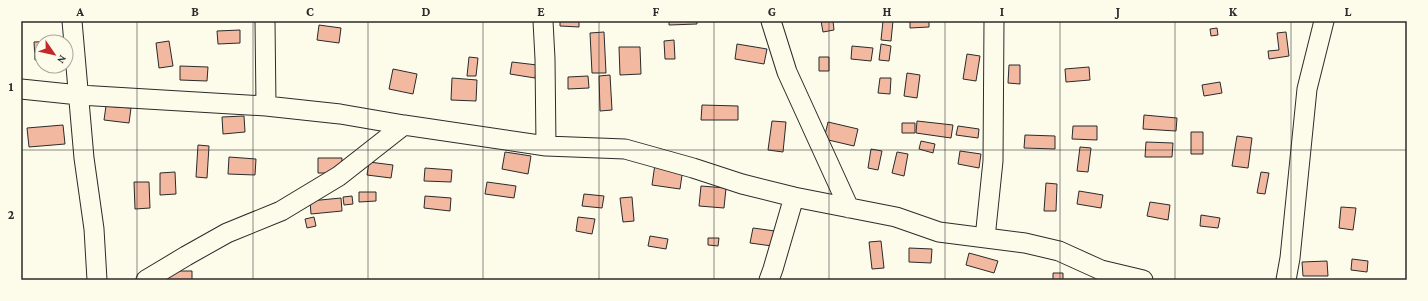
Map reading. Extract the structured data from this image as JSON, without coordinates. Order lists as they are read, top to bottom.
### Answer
{
  "north": "bottom right",
  "grid": {
    "columns": [
      "A",
      "B",
      "C",
      "D",
      "E",
      "F",
      "G",
      "H",
      "I",
      "J",
      "K",
      "L"
    ],
    "rows": ["1", "2"]
  }
}
